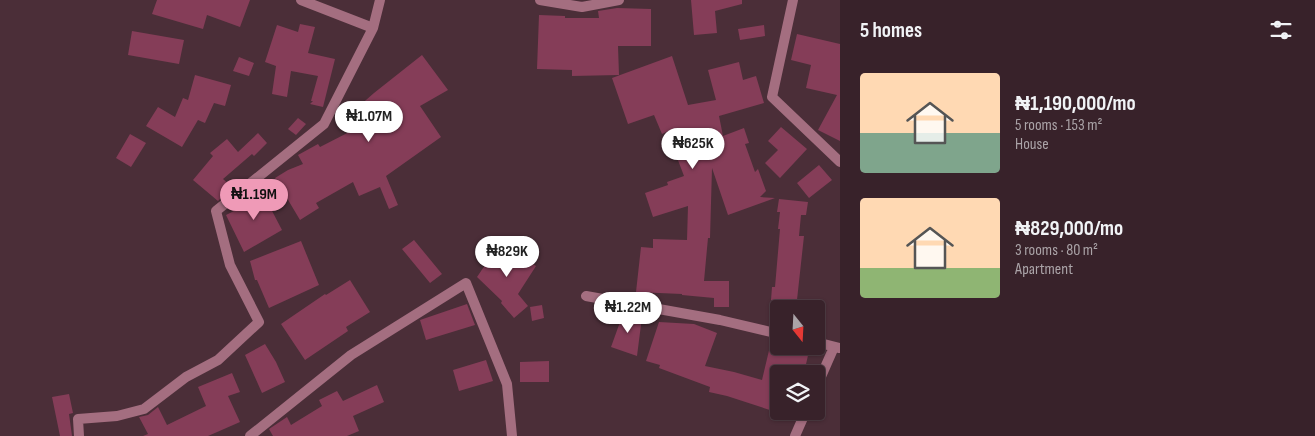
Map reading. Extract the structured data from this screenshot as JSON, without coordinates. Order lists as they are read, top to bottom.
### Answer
{
  "north": "bottom",
  "page": {
    "heading": "5 homes",
    "list": [
      {
        "name": "₦1,190,000/mo",
        "note": "5 rooms · 153 m² · House"
      },
      {
        "name": "₦829,000/mo",
        "note": "3 rooms · 80 m² · Apartment"
      }
    ],
    "price": [
      "₦1.07M",
      "₦625K",
      "₦1.19M",
      "₦829K",
      "₦1.22M"
    ]
  }
}
